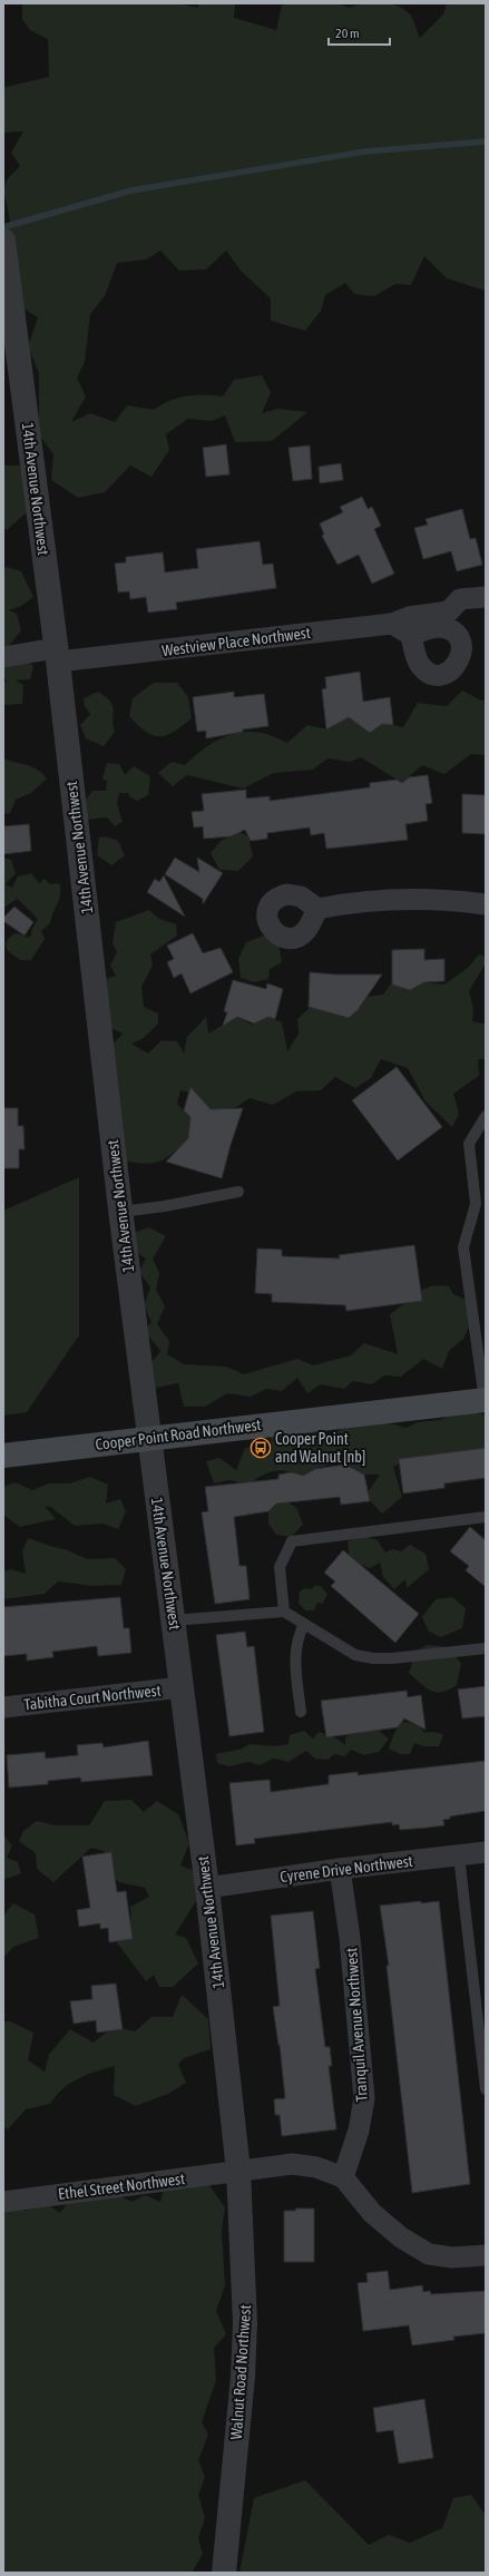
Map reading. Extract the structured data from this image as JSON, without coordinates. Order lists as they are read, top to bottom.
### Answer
{
  "streets": {
    "main road": ["Cooper Point Road Northwest"],
    "street": [
      "14th Avenue Northwest",
      "Westview Place Northwest",
      "Tabitha Court Northwest",
      "Cyrene Drive Northwest",
      "Tranquil Avenue Northwest",
      "Ethel Street Northwest",
      "Walnut Road Northwest"
    ]
  },
  "crossings": [
    ["14th Avenue Northwest", "Westview Place Northwest"],
    ["14th Avenue Northwest", "Cooper Point Road Northwest"],
    ["14th Avenue Northwest", "Tabitha Court Northwest"],
    ["14th Avenue Northwest", "Cyrene Drive Northwest"],
    ["14th Avenue Northwest", "Ethel Street Northwest"],
    ["14th Avenue Northwest", "Walnut Road Northwest"],
    ["Cyrene Drive Northwest", "Tranquil Avenue Northwest"],
    ["Tranquil Avenue Northwest", "Ethel Street Northwest"],
    ["Ethel Street Northwest", "Walnut Road Northwest"]
  ],
  "places": {
    "bus stop": ["Cooper Point and Walnut [nb]"]
  },
  "scale_bar": "20 m"
}
